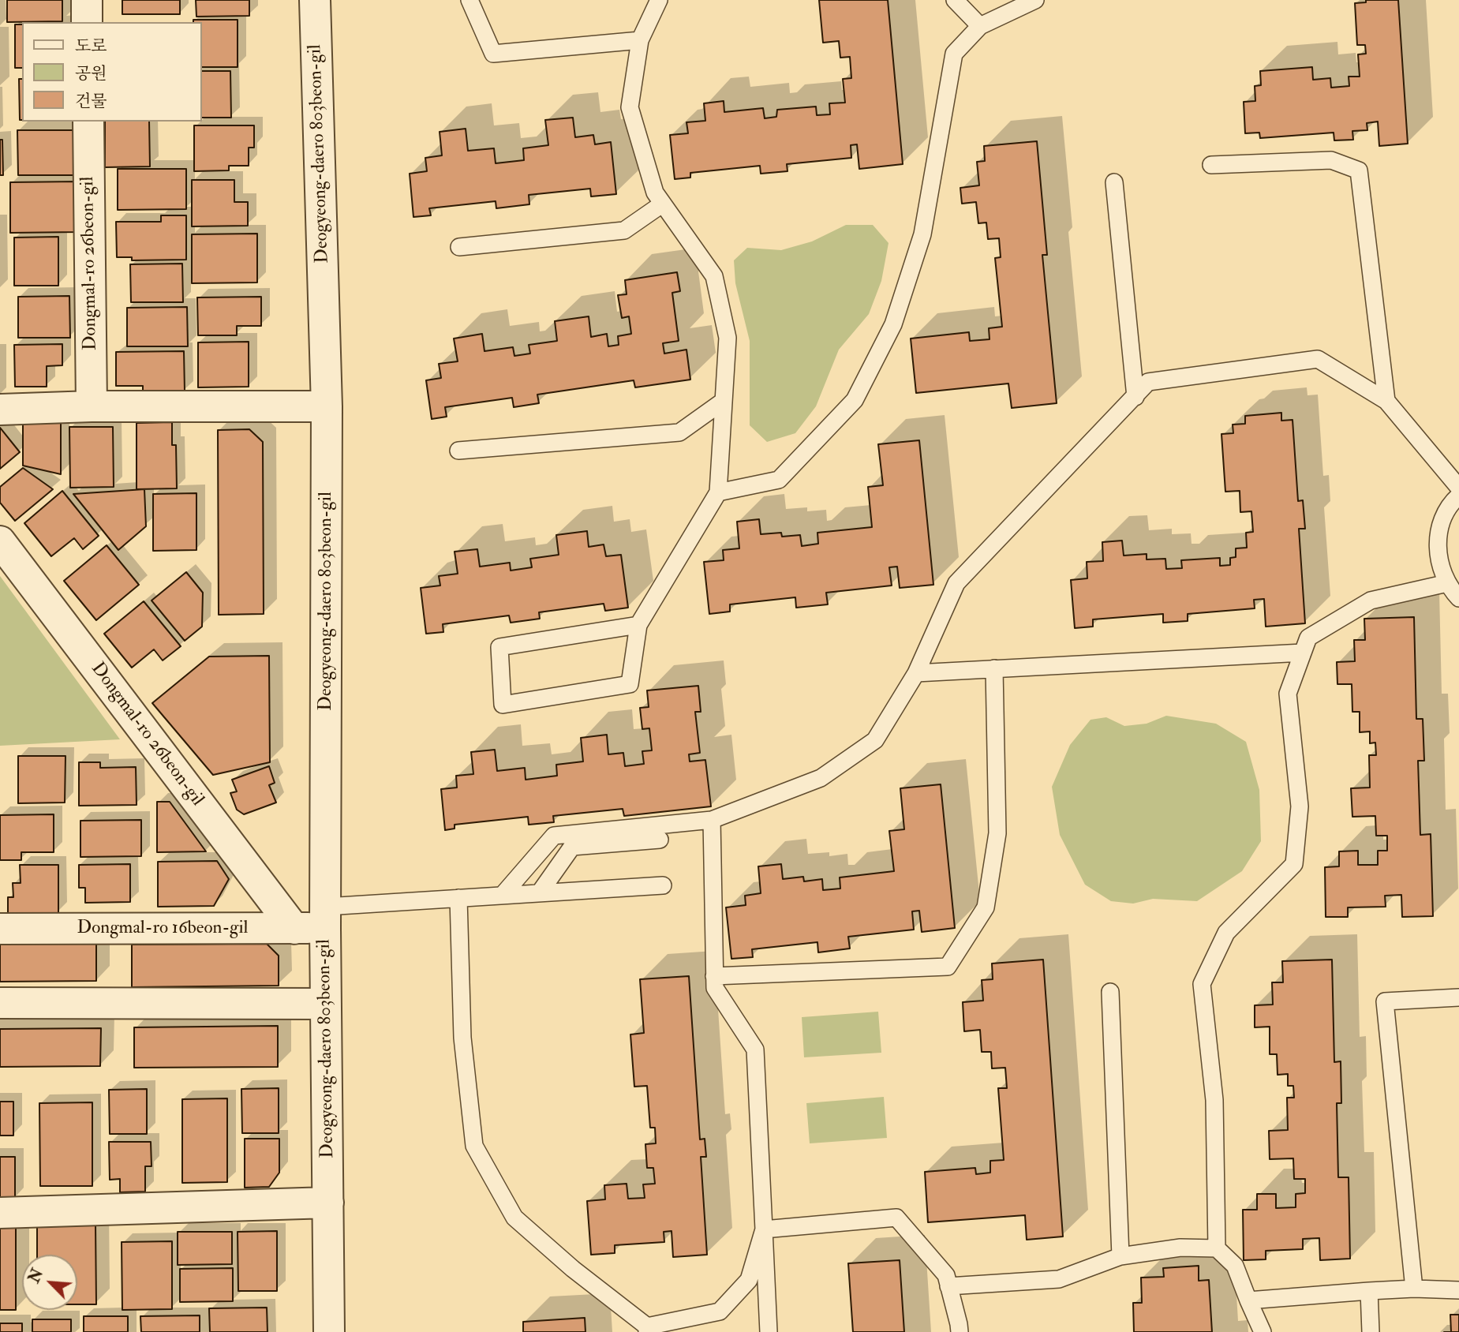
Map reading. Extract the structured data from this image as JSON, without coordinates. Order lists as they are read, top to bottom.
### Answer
{
  "streets": {
    "street": ["Deogyeong-daero 803beon-gil", "Dongmal-ro 26beon-gil", "Dongmal-ro 16beon-gil"]
  },
  "crossings": [
    ["Deogyeong-daero 803beon-gil", "Dongmal-ro 16beon-gil"],
    ["Dongmal-ro 26beon-gil", "Dongmal-ro 16beon-gil"]
  ],
  "legend": ["도로", "공원", "건물"],
  "north": "top left"
}
